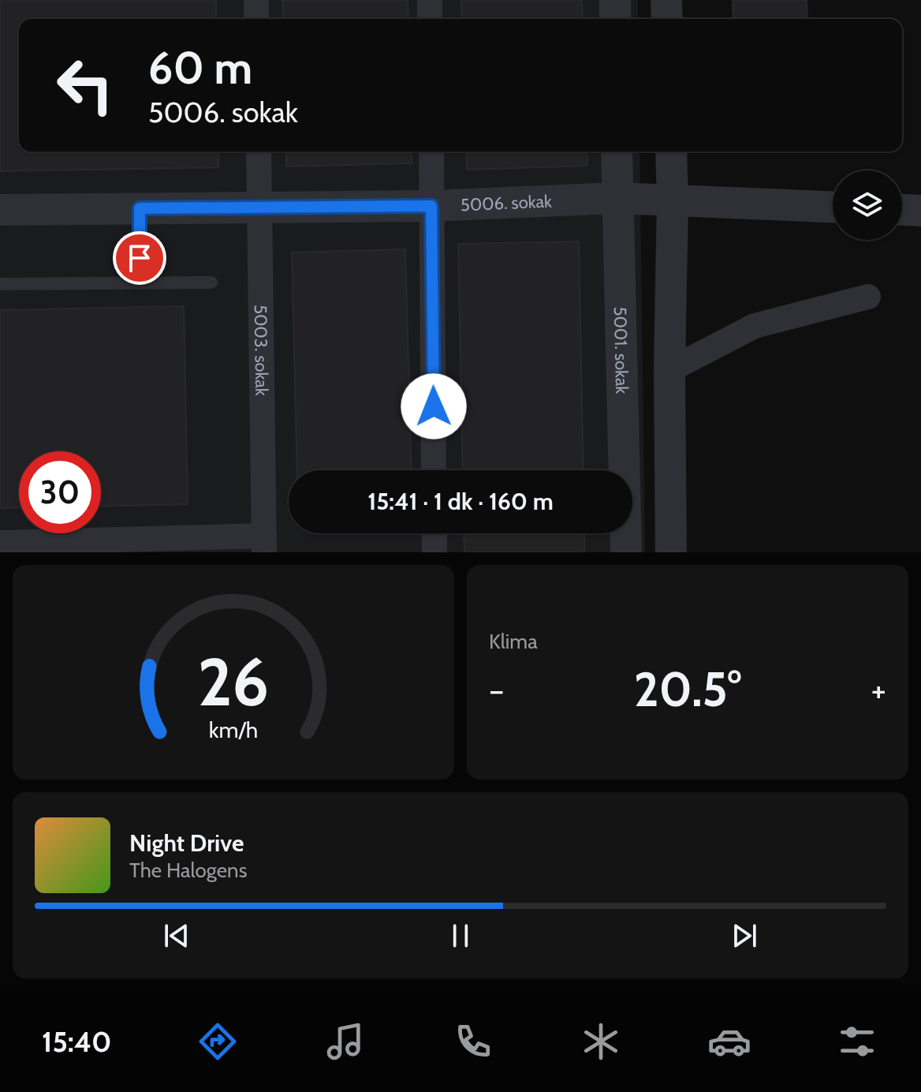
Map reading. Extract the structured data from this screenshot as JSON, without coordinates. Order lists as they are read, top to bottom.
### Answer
{
  "streets": {
    "street": ["5006. sokak", "5003. sokak", "5001. sokak"]
  },
  "crossings": [
    ["5006. sokak", "5003. sokak"],
    ["5006. sokak", "5001. sokak"]
  ],
  "page": {
    "turn": ["60 m", "5006. sokak"],
    "limit": "30",
    "trip": "15:41 · 1 dk · 160 m",
    "tile": "Klima",
    "heat": ["−", "20.5°", "+"],
    "song": ["Night Drive", "The Halogens"],
    "tabs": "15:40",
    "gauge": ["26", "km/h"]
  }
}
